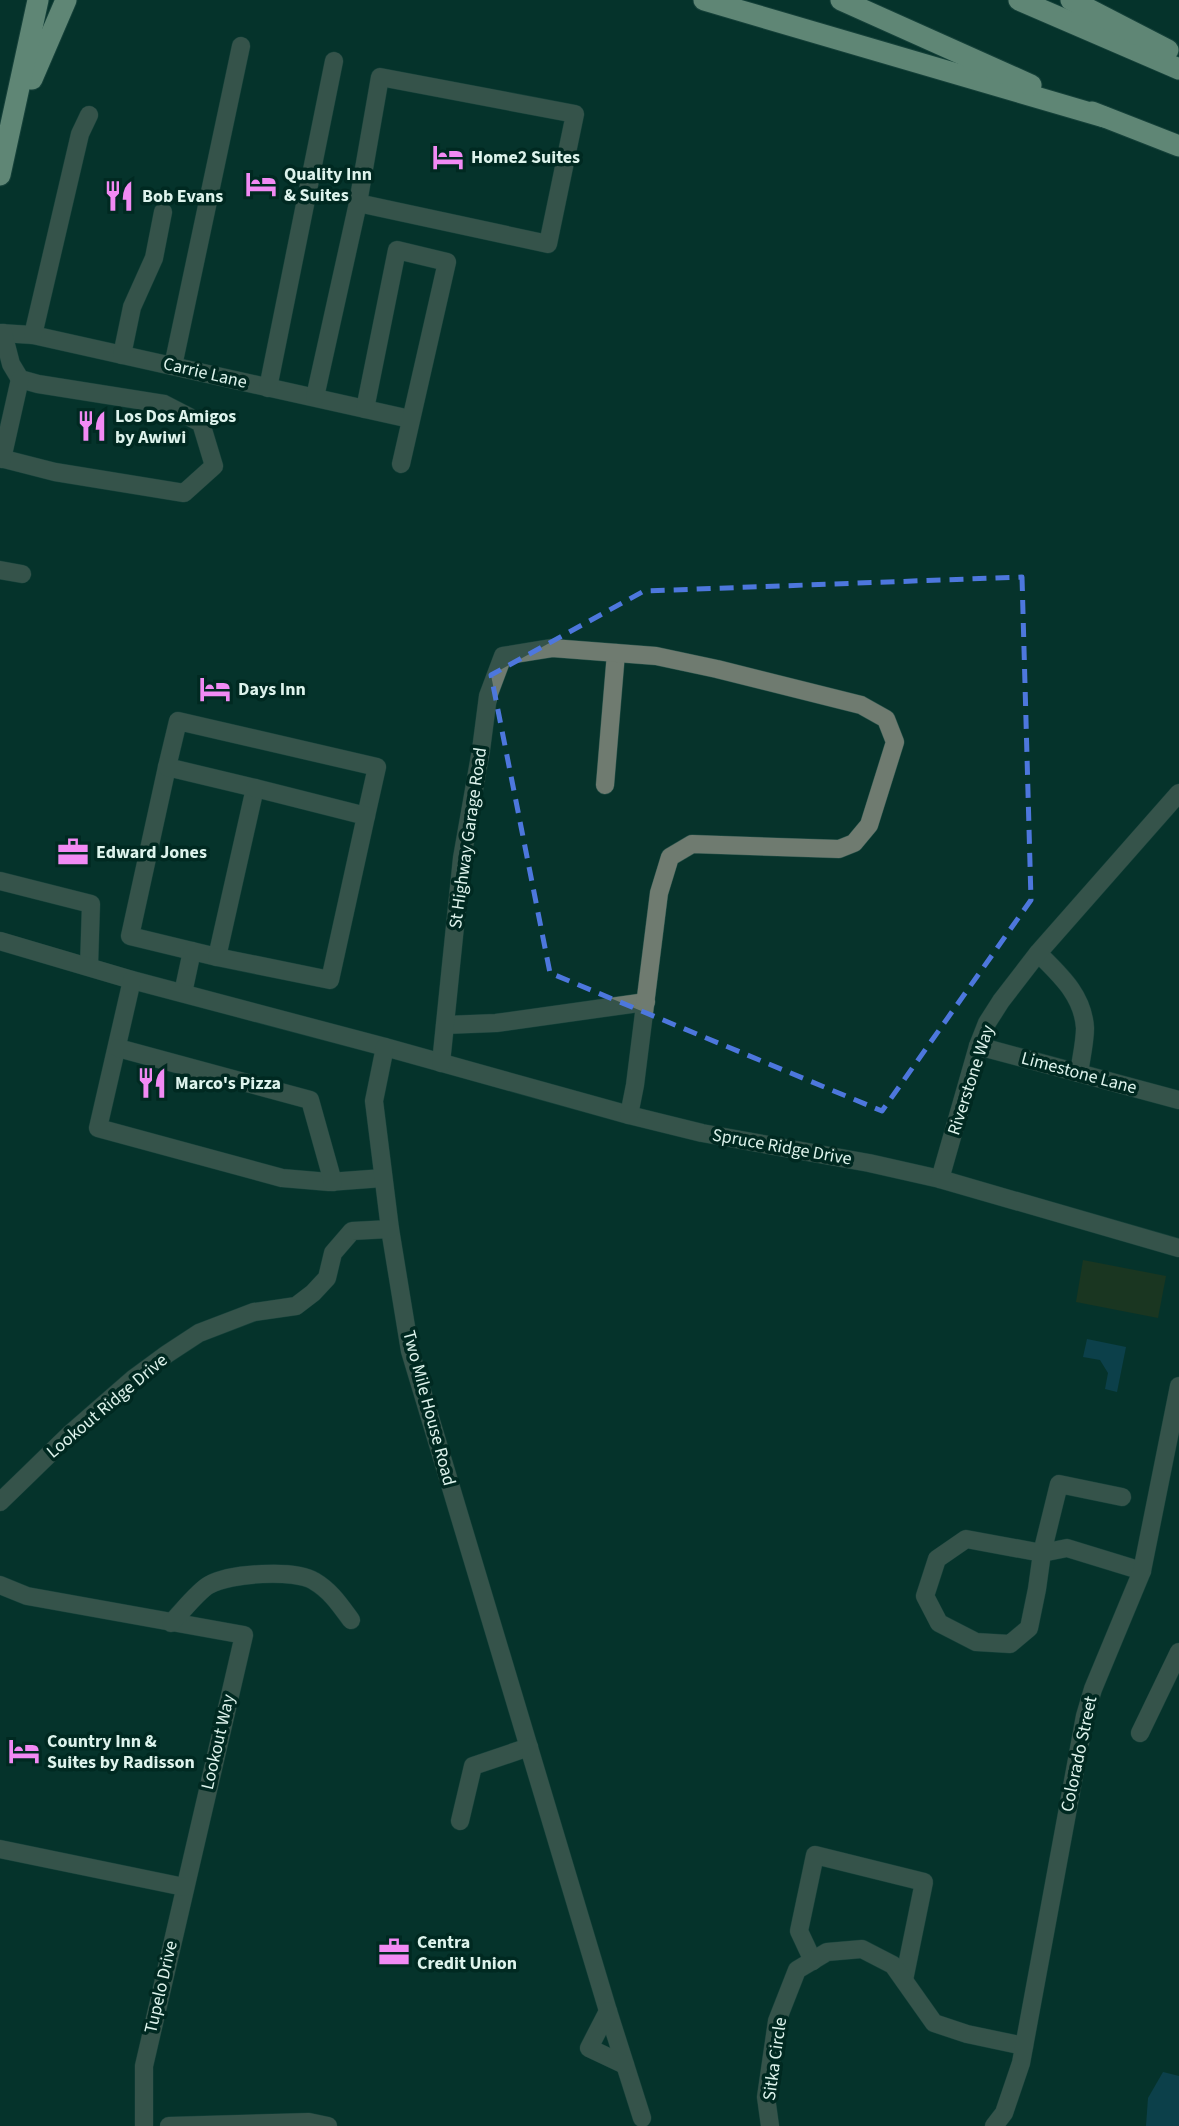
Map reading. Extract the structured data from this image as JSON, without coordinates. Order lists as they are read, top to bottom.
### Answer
{
  "streets": {
    "street": [
      "Carrie Lane",
      "St Highway Garage Road",
      "Limestone Lane",
      "Riverstone Way",
      "Spruce Ridge Drive",
      "Lookout Ridge Drive",
      "Two Mile House Road",
      "Lookout Way",
      "Colorado Street",
      "Tupelo Drive",
      "Sitka Circle"
    ]
  },
  "crossings": [
    ["St Highway Garage Road", "Spruce Ridge Drive"],
    ["Limestone Lane", "Riverstone Way"],
    ["Riverstone Way", "Spruce Ridge Drive"],
    ["Spruce Ridge Drive", "Two Mile House Road"],
    ["Lookout Ridge Drive", "Two Mile House Road"],
    ["Lookout Way", "Tupelo Drive"],
    ["Colorado Street", "Sitka Circle"]
  ],
  "places": {
    "hotel": [
      "Home2 Suites",
      "Quality Inn & Suites",
      "Days Inn",
      "Country Inn & Suites by Radisson"
    ],
    "restaurant": ["Bob Evans", "Los Dos Amigos by Awiwi", "Marco's Pizza"],
    "office": ["Edward Jones", "Centra Credit Union"]
  }
}
